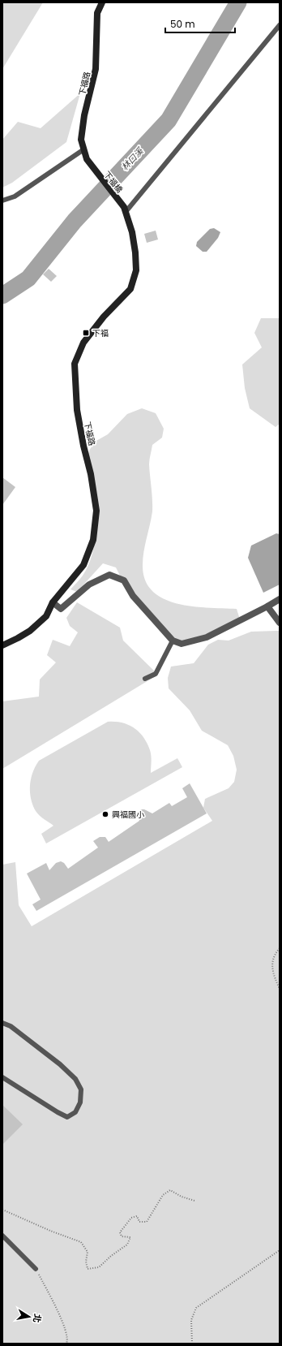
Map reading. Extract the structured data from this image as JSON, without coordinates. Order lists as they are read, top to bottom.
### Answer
{
  "streets": {
    "main road": ["下福路", "下福橋"]
  },
  "crossings": [
    ["下福路", "下福橋"]
  ],
  "water": ["林口溪"],
  "places": {
    "transit": ["下福"],
    "other": ["興福國小"]
  },
  "scale_bar": "50 m",
  "north": "right"
}
